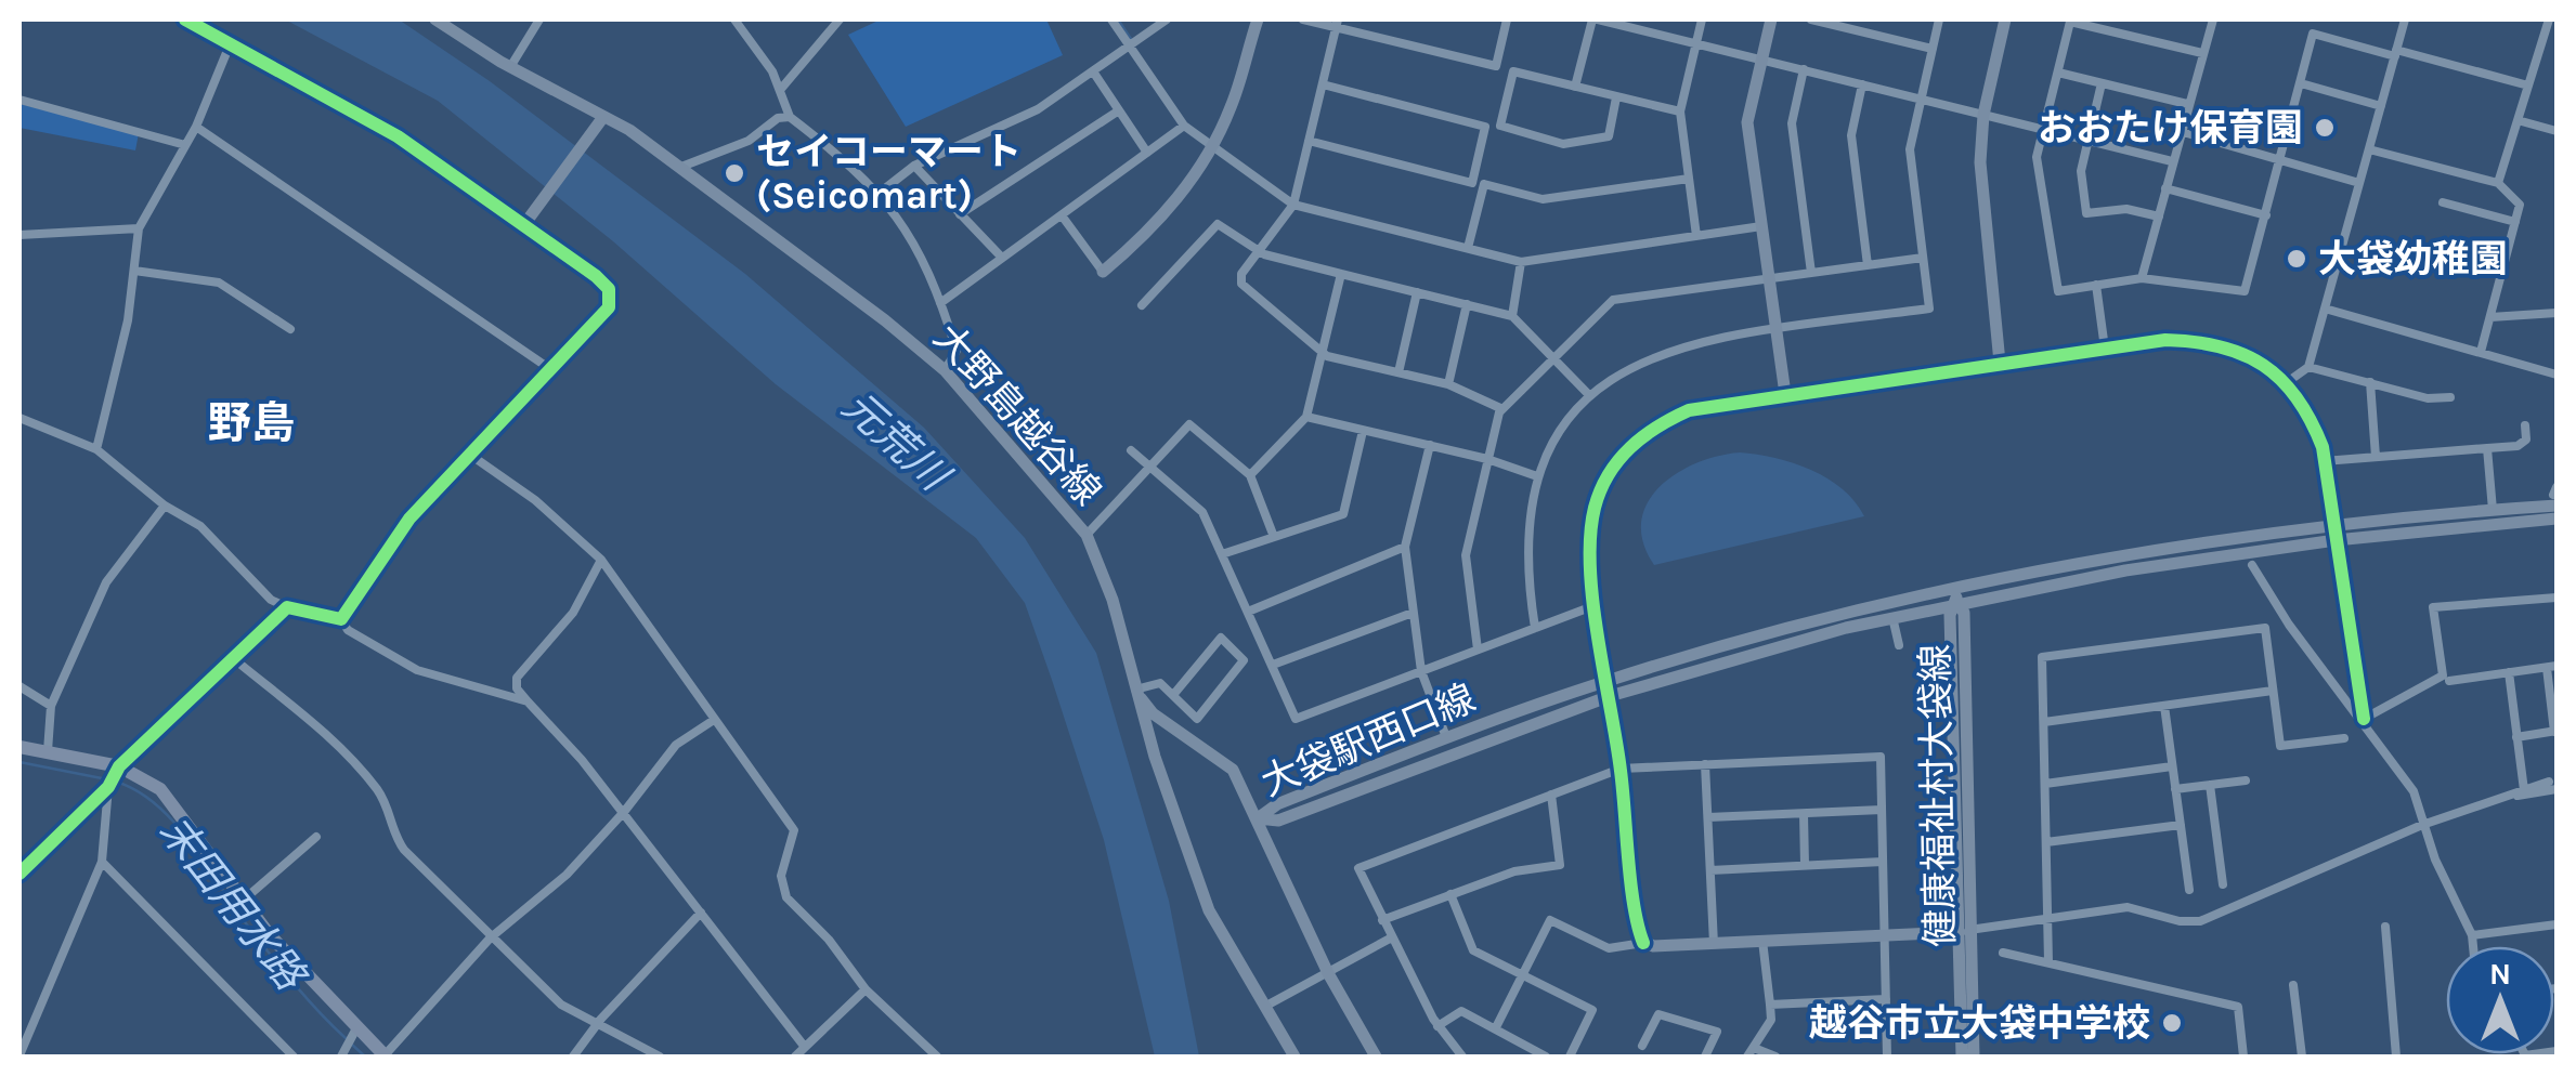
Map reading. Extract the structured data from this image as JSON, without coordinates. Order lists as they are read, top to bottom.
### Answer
{
  "streets": {
    "street": ["大野島越谷線", "大袋駅西口線", "健康福祉村大袋線"]
  },
  "crossings": [
    ["大袋駅西口線", "健康福祉村大袋線"]
  ],
  "districts": ["野島"],
  "water": ["元荒川", "末田用水路"],
  "places": [
    "おおたけ保育園",
    "セイコーマート (Seicomart)",
    "大袋幼稚園",
    "越谷市立大袋中学校"
  ],
  "north": "top"
}
